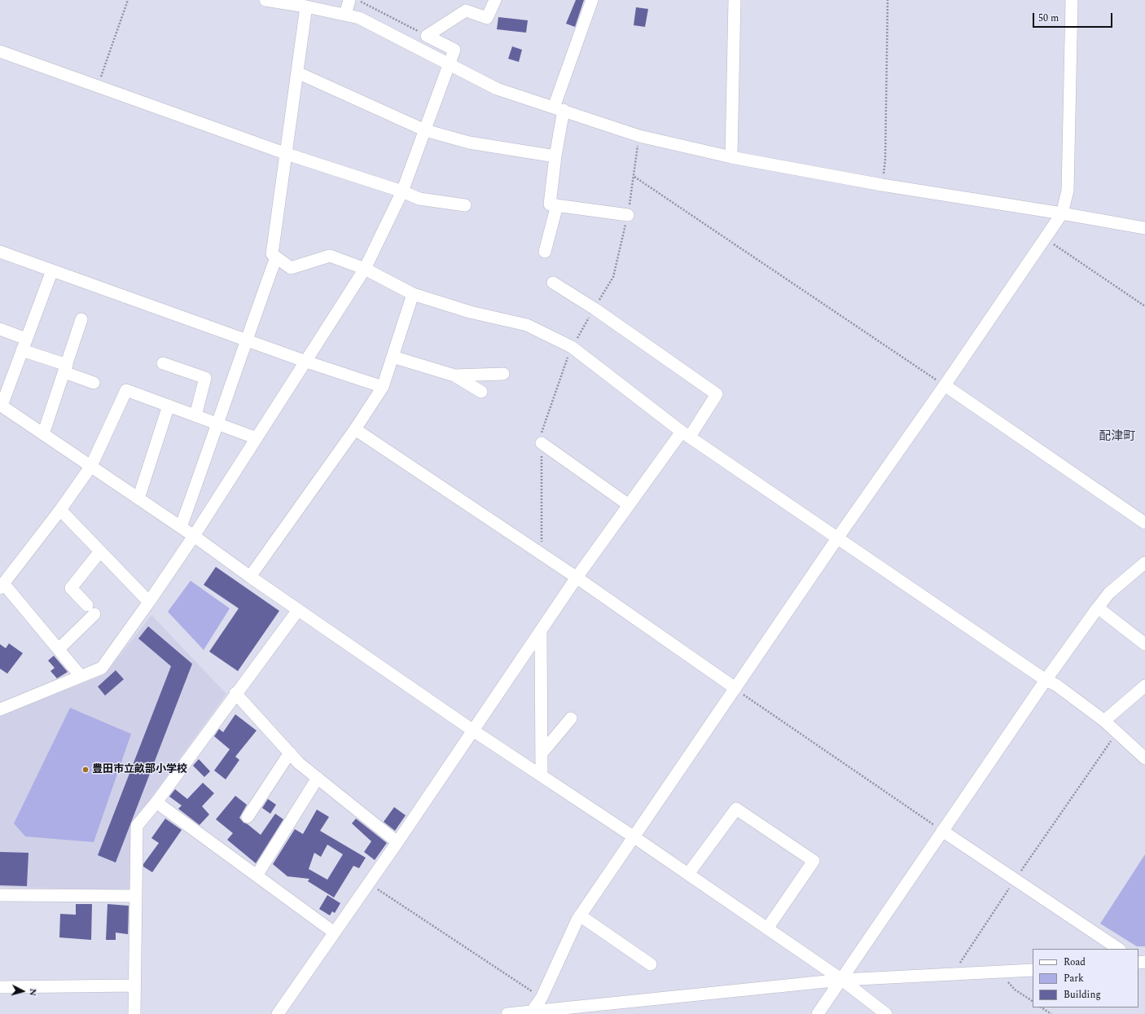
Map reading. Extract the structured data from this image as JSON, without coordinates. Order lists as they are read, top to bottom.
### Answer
{
  "districts": ["配津町"],
  "places": ["豊田市立畝部小学校"],
  "legend": ["Road", "Park", "Building"],
  "scale_bar": "50 m",
  "north": "right"
}
